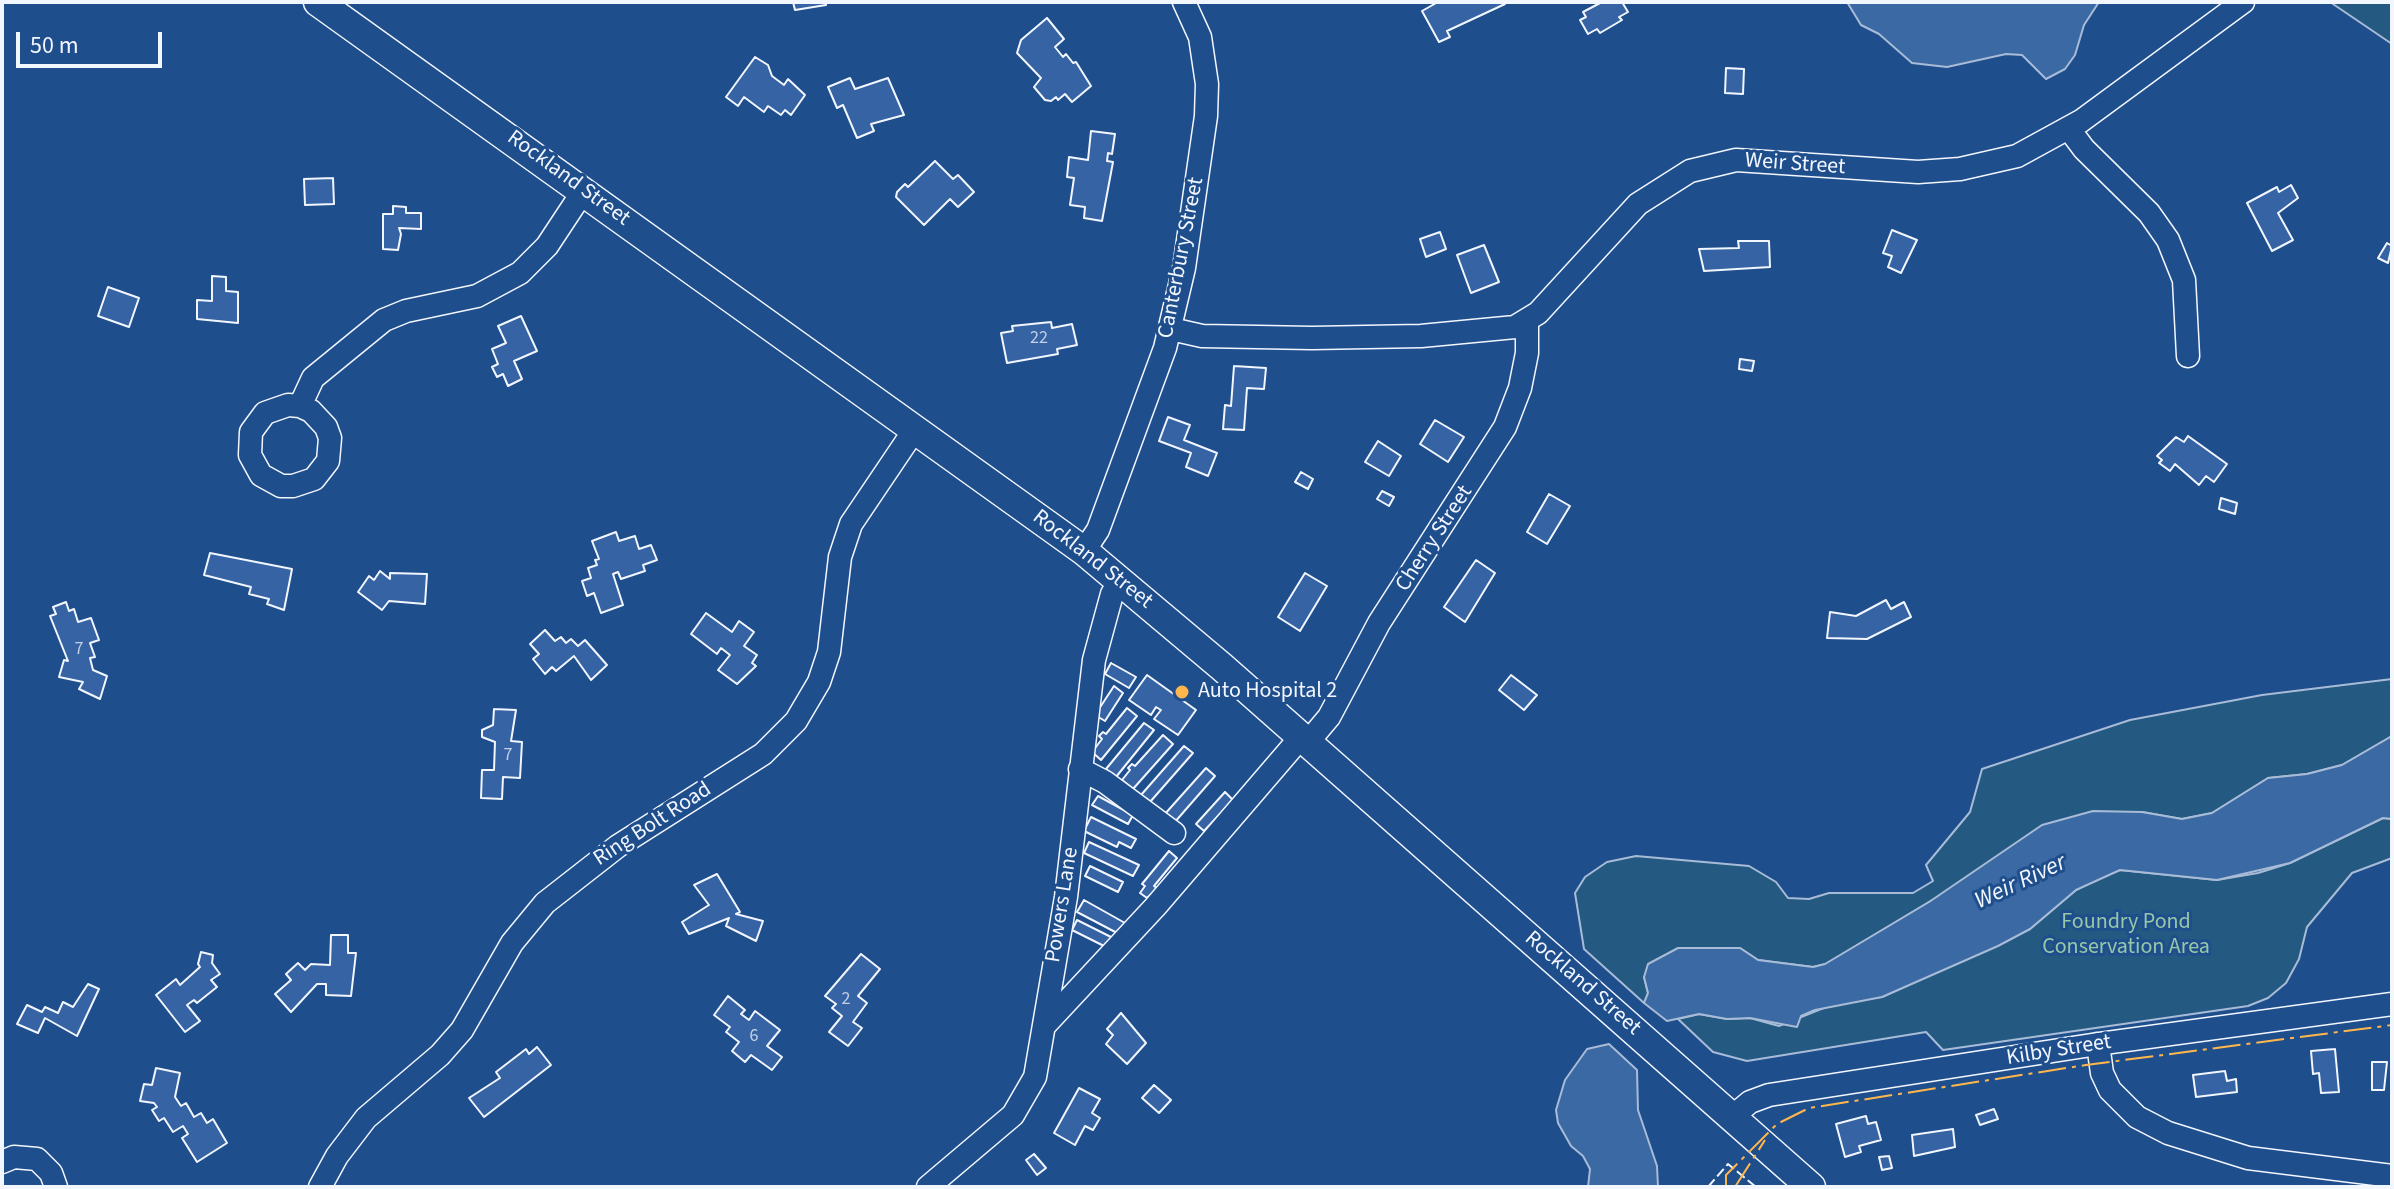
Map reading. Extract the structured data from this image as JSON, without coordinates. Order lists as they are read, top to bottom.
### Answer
{
  "streets": {
    "main road": ["Rockland Street"],
    "street": [
      "Weir Street",
      "Canterbury Street",
      "Cherry Street",
      "Ring Bolt Road",
      "Powers Lane",
      "Kilby Street"
    ]
  },
  "crossings": [
    ["Weir Street", "Cherry Street"],
    ["Rockland Street", "Canterbury Street"],
    ["Rockland Street", "Cherry Street"],
    ["Rockland Street", "Ring Bolt Road"],
    ["Rockland Street", "Powers Lane"],
    ["Rockland Street", "Kilby Street"],
    ["Cherry Street", "Powers Lane"]
  ],
  "water": ["Weir River"],
  "parks": ["Foundry Pond Conservation Area"],
  "places": ["Auto Hospital 2"],
  "house_numbers": [
    "22",
    "7",
    "7",
    "2",
    "6"
  ],
  "scale_bar": "50 m"
}
